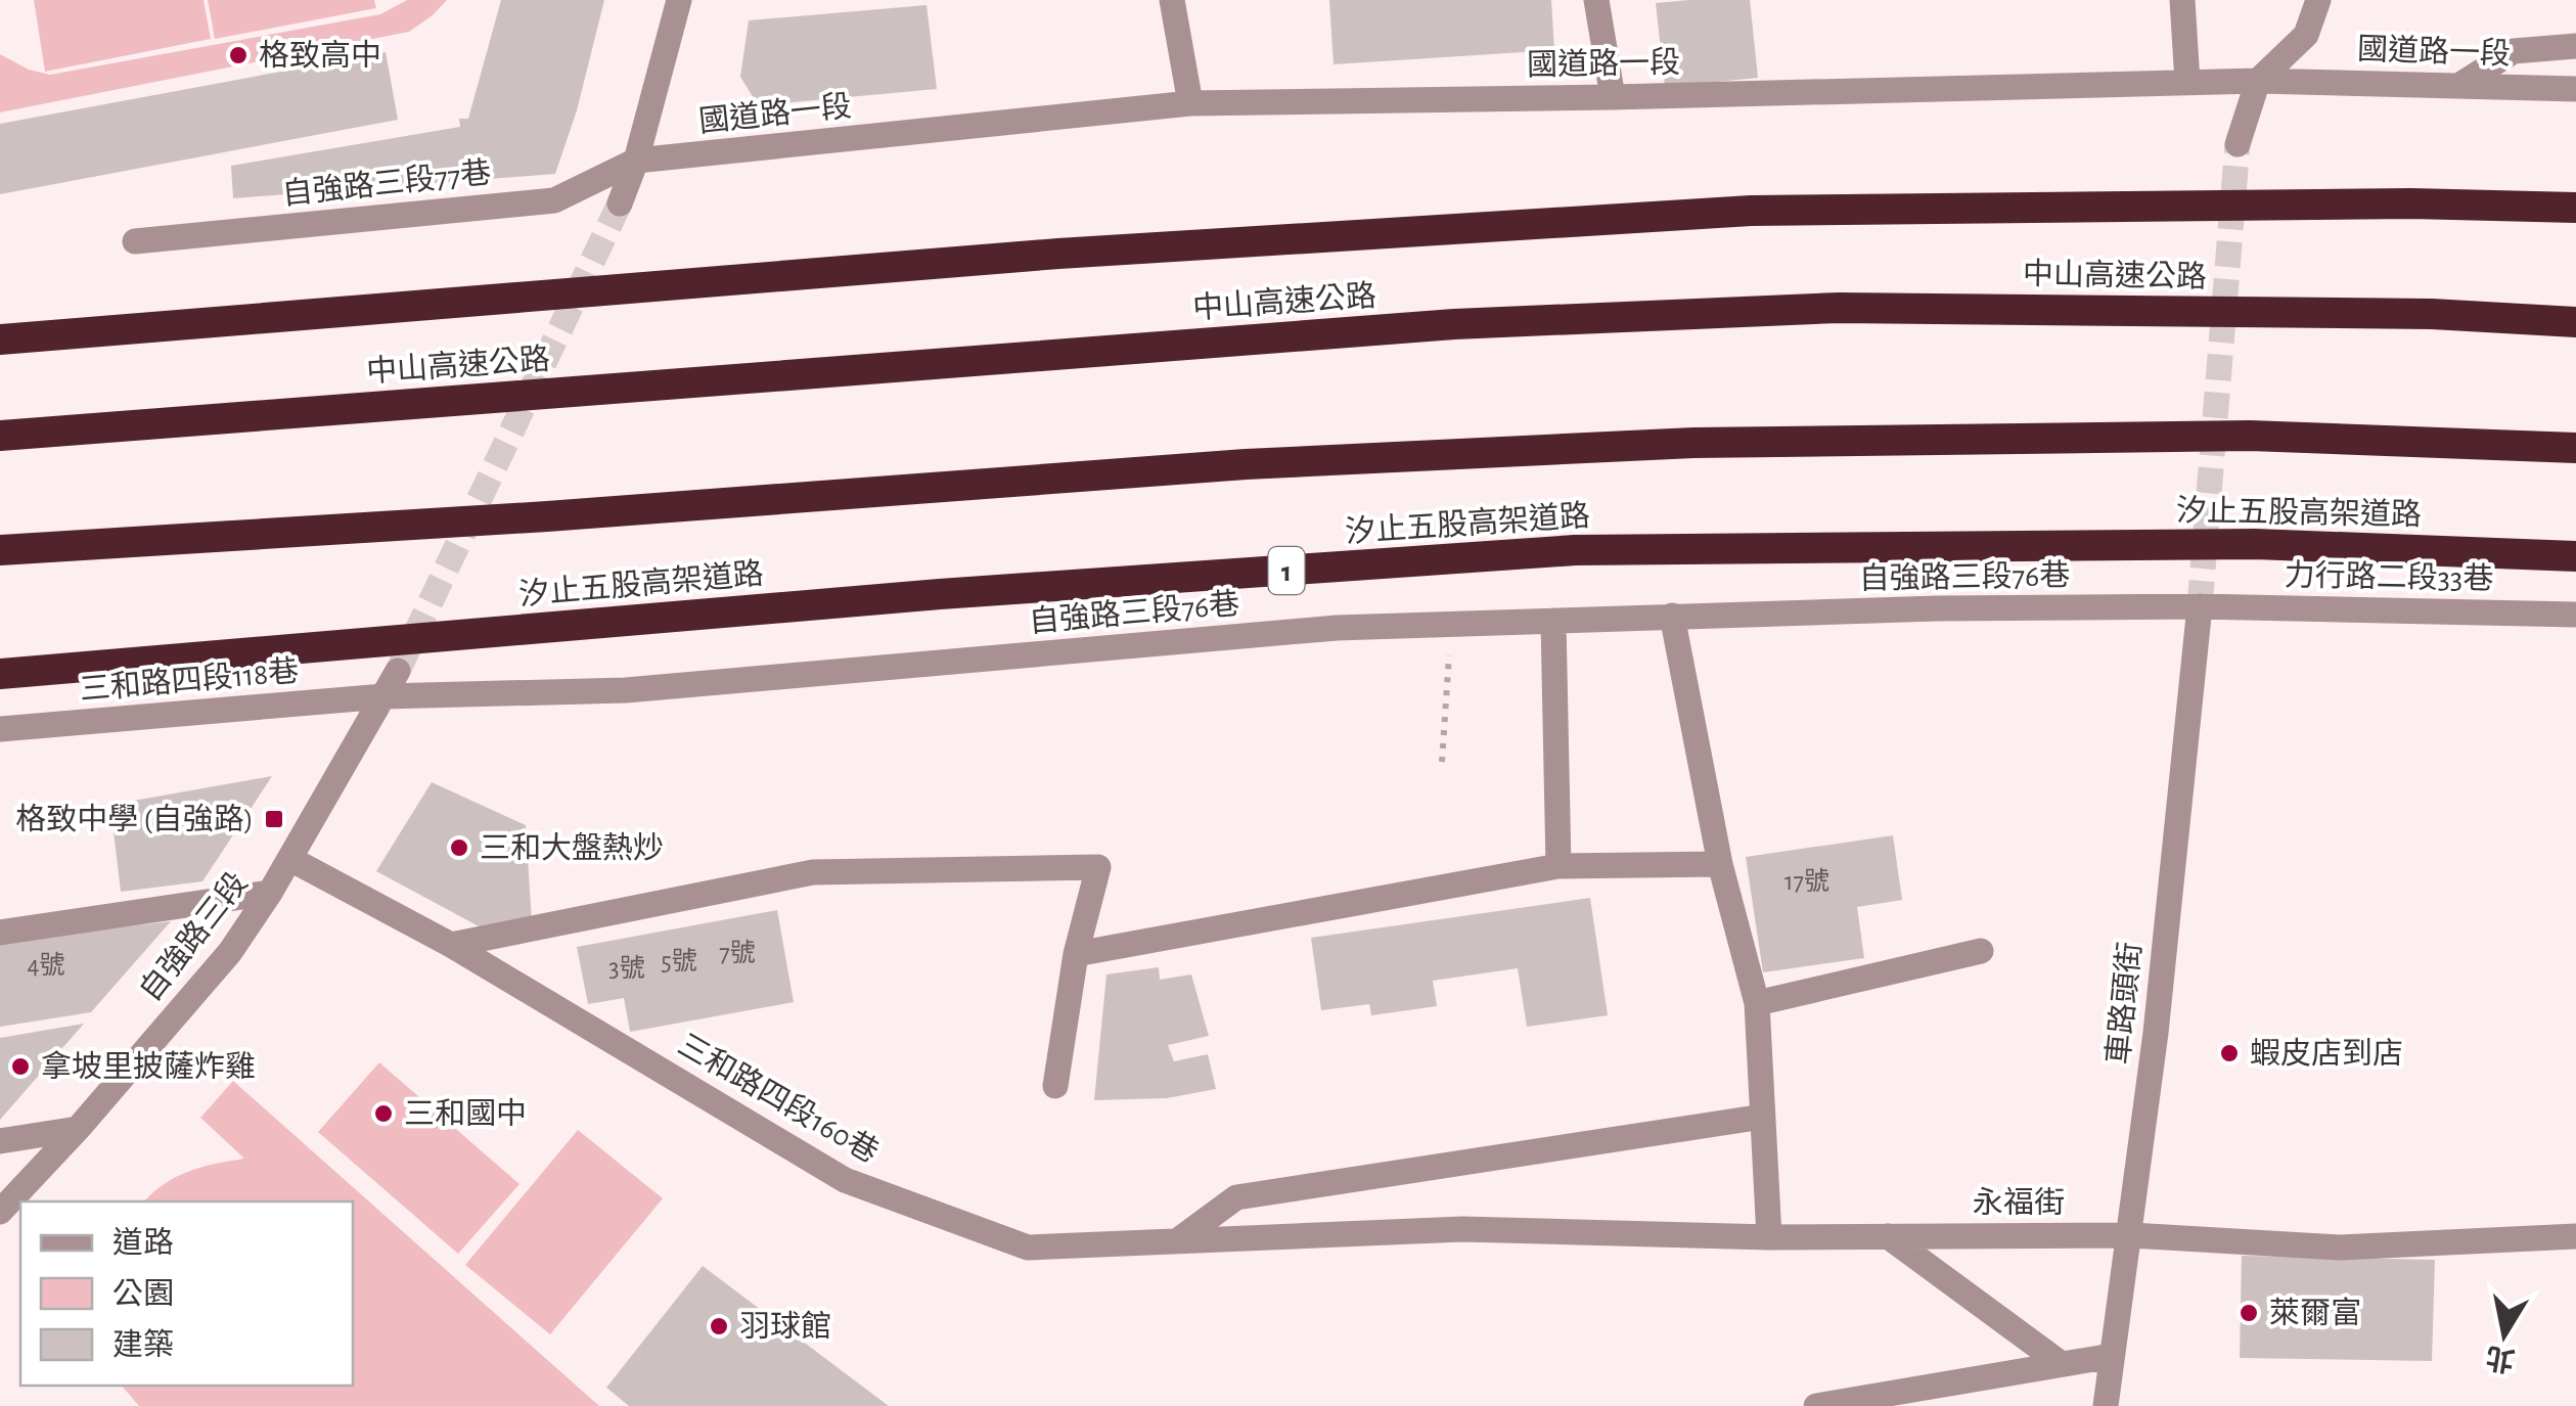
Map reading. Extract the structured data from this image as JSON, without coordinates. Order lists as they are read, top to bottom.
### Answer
{
  "streets": {
    "highway": ["中山高速公路", "汐止五股高架道路", "1"],
    "street": [
      "國道路一段",
      "自強路三段77巷",
      "自強路三段76巷",
      "力行路二段33巷",
      "三和路四段118巷",
      "自強路三段",
      "車路頭街",
      "三和路四段160巷",
      "永福街"
    ]
  },
  "crossings": [
    ["國道路一段", "自強路三段77巷"],
    ["自強路三段76巷", "力行路二段33巷"],
    ["自強路三段76巷", "三和路四段118巷"],
    ["自強路三段76巷", "自強路三段"],
    ["自強路三段76巷", "車路頭街"],
    ["力行路二段33巷", "車路頭街"],
    ["三和路四段118巷", "自強路三段"],
    ["自強路三段", "三和路四段160巷"],
    ["車路頭街", "永福街"],
    ["三和路四段160巷", "永福街"]
  ],
  "places": {
    "other": [
      "格致高中",
      "三和大盤熱炒",
      "蝦皮店到店",
      "拿坡里披薩炸雞",
      "三和國中",
      "萊爾富",
      "羽球館"
    ],
    "transit": ["格致中學 (自強路)"]
  },
  "house_numbers": [
    "17號",
    "7號",
    "5號",
    "4號",
    "3號"
  ],
  "legend": ["道路", "公園", "建築"],
  "north": "bottom"
}
